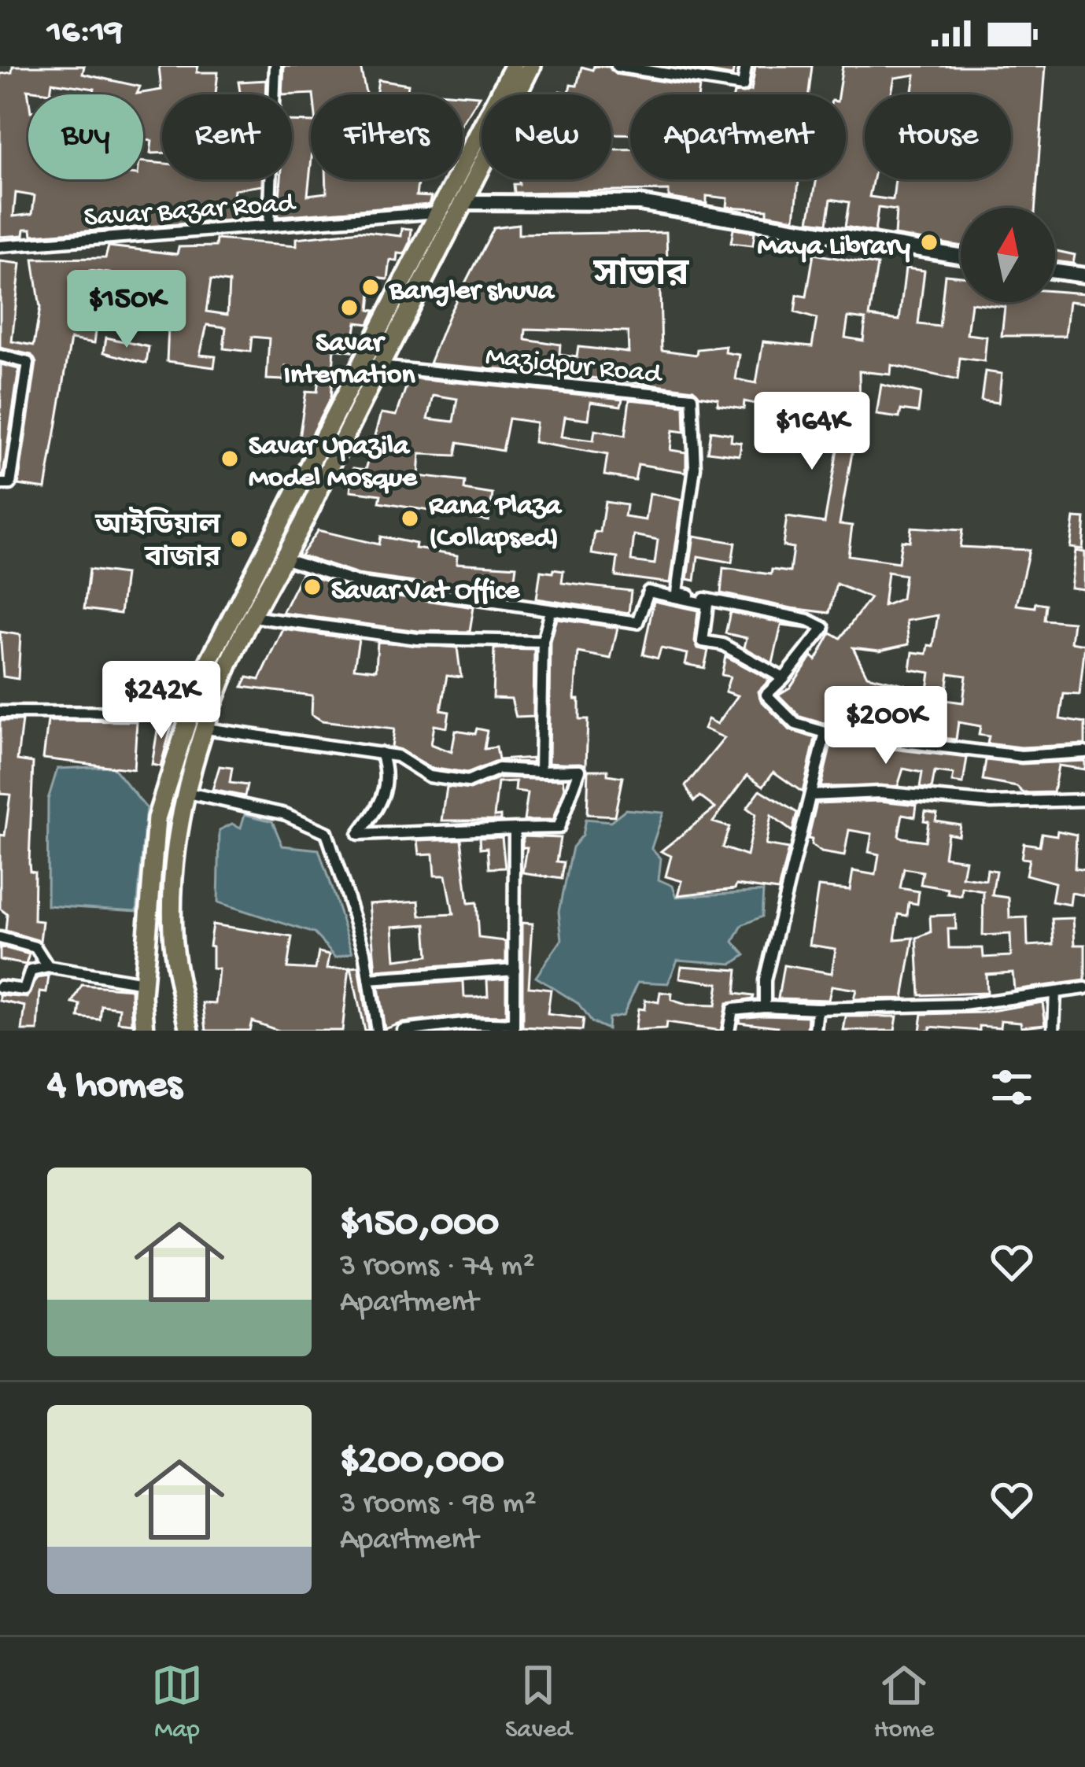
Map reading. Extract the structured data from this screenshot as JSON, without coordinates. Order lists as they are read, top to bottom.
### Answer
{
  "streets": {
    "street": ["Savar Bazar Road", "Mazidpur Road"]
  },
  "districts": ["সাভার"],
  "places": [
    "Maya Library",
    "Bangler shuva",
    "Savar Internation",
    "Savar Upazila Model Mosque",
    "Rana Plaza (Collapsed)",
    "আইডিয়াল বাজার",
    "Savar Vat Office"
  ],
  "north": "top",
  "page": {
    "status": "16:19",
    "chip": [
      "Buy",
      "Rent",
      "Filters",
      "New",
      "Apartment",
      "House"
    ],
    "price": [
      "$150K",
      "$164K",
      "$242K",
      "$200K"
    ],
    "heading": "4 homes",
    "list": [
      {
        "name": "$150,000",
        "note": "3 rooms · 74 m² · Apartment"
      },
      {
        "name": "$200,000",
        "note": "3 rooms · 98 m² · Apartment"
      }
    ],
    "tabs": ["Map", "Saved", "Home"]
  }
}
